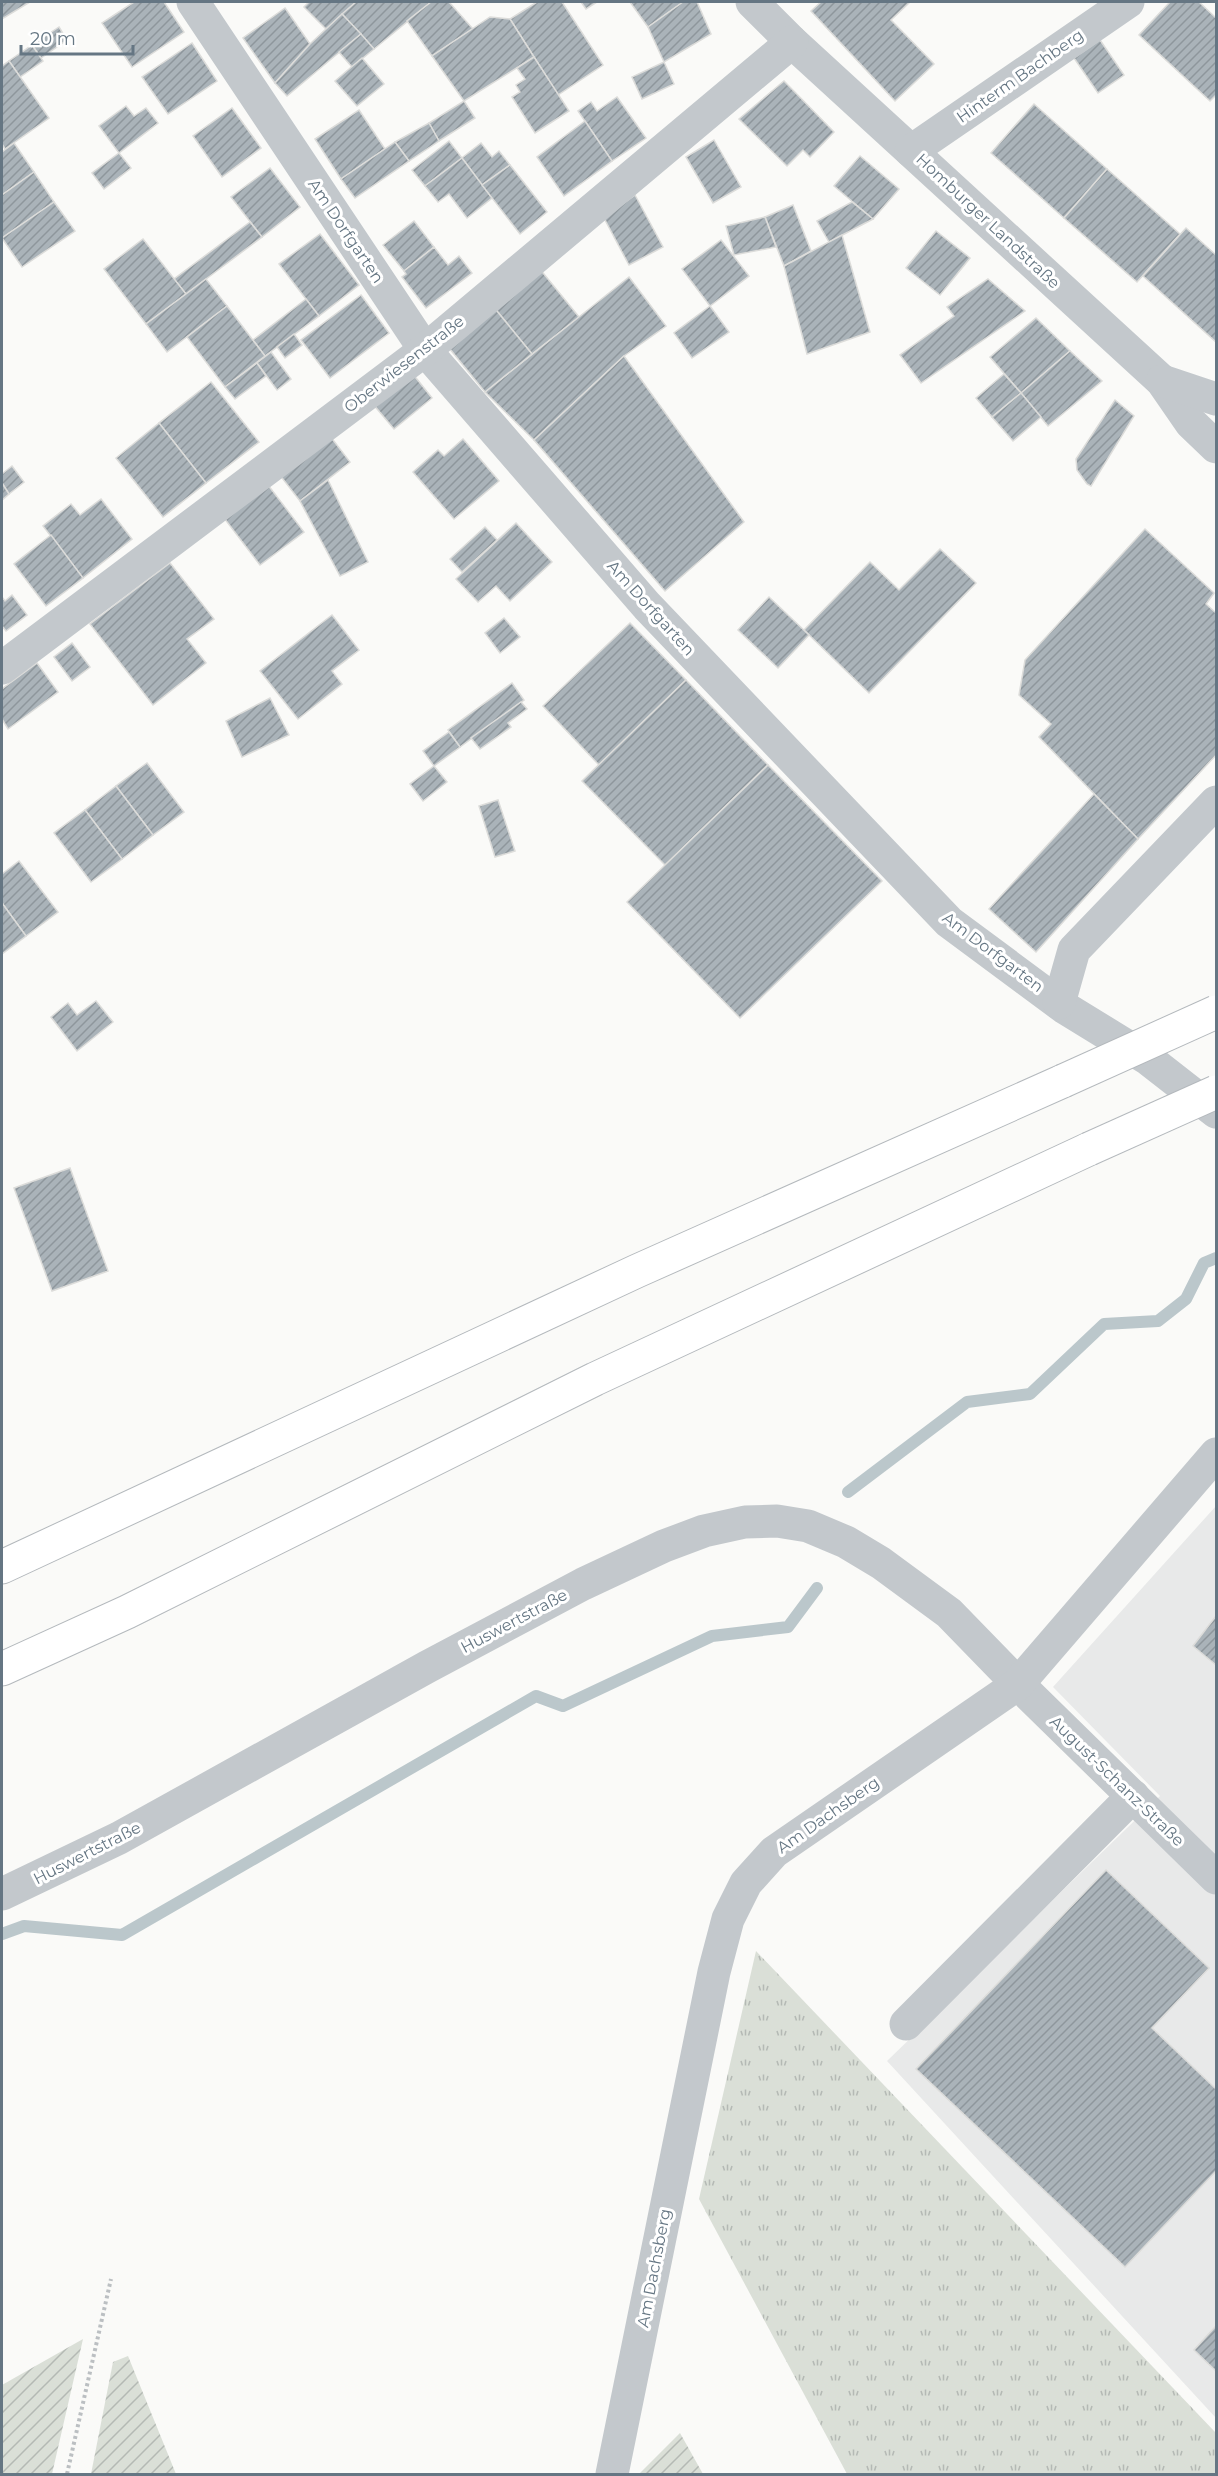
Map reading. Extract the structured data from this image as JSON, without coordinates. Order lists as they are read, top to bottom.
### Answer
{
  "streets": {
    "street": [
      "Hinterm Bachberg",
      "Homburger Landstraße",
      "Am Dorfgarten",
      "Oberwiesenstraße",
      "Huswertstraße",
      "August-Schanz-Straße",
      "Am Dachsberg"
    ]
  },
  "crossings": [
    ["Hinterm Bachberg", "Homburger Landstraße"],
    ["Homburger Landstraße", "Oberwiesenstraße"],
    ["Am Dorfgarten", "Oberwiesenstraße"],
    ["Huswertstraße", "August-Schanz-Straße"],
    ["Huswertstraße", "Am Dachsberg"],
    ["August-Schanz-Straße", "Am Dachsberg"]
  ],
  "scale_bar": "20 m"
}
